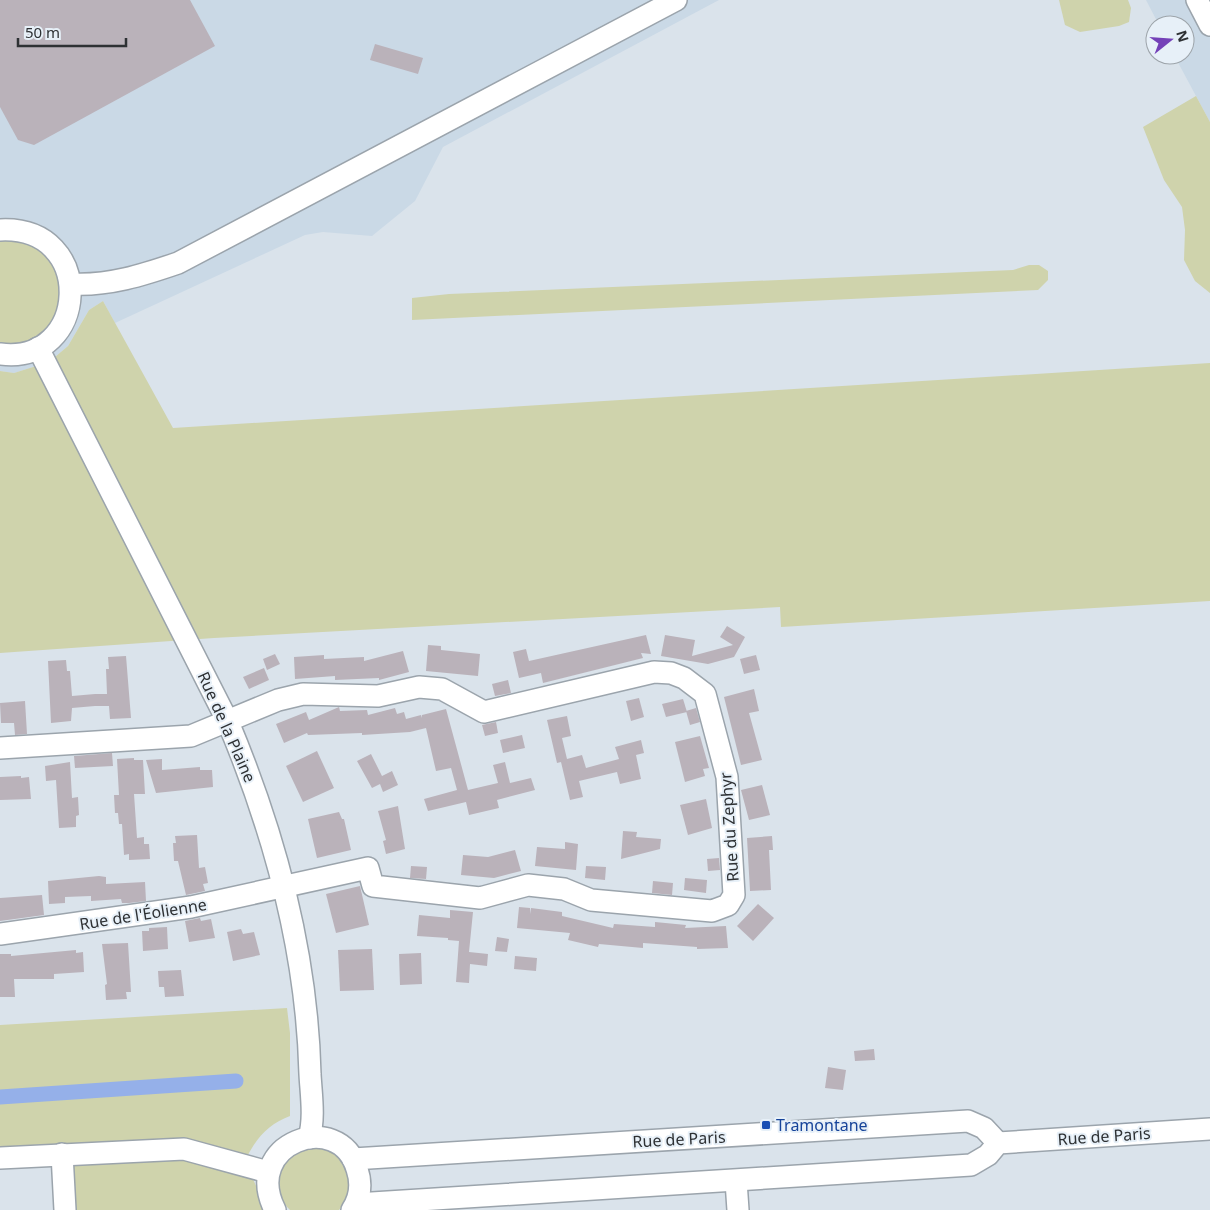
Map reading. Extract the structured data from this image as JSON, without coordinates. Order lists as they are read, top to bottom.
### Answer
{
  "streets": {
    "street": [
      "Rue de la Plaine",
      "Rue du Zephyr",
      "Rue de l'Éolienne",
      "Rue de Paris"
    ]
  },
  "crossings": [
    ["Rue de la Plaine", "Rue du Zephyr"],
    ["Rue de la Plaine", "Rue de l'Éolienne"],
    ["Rue du Zephyr", "Rue de l'Éolienne"]
  ],
  "places": {
    "transit": ["Tramontane"]
  },
  "scale_bar": "50 m",
  "north": "right"
}
